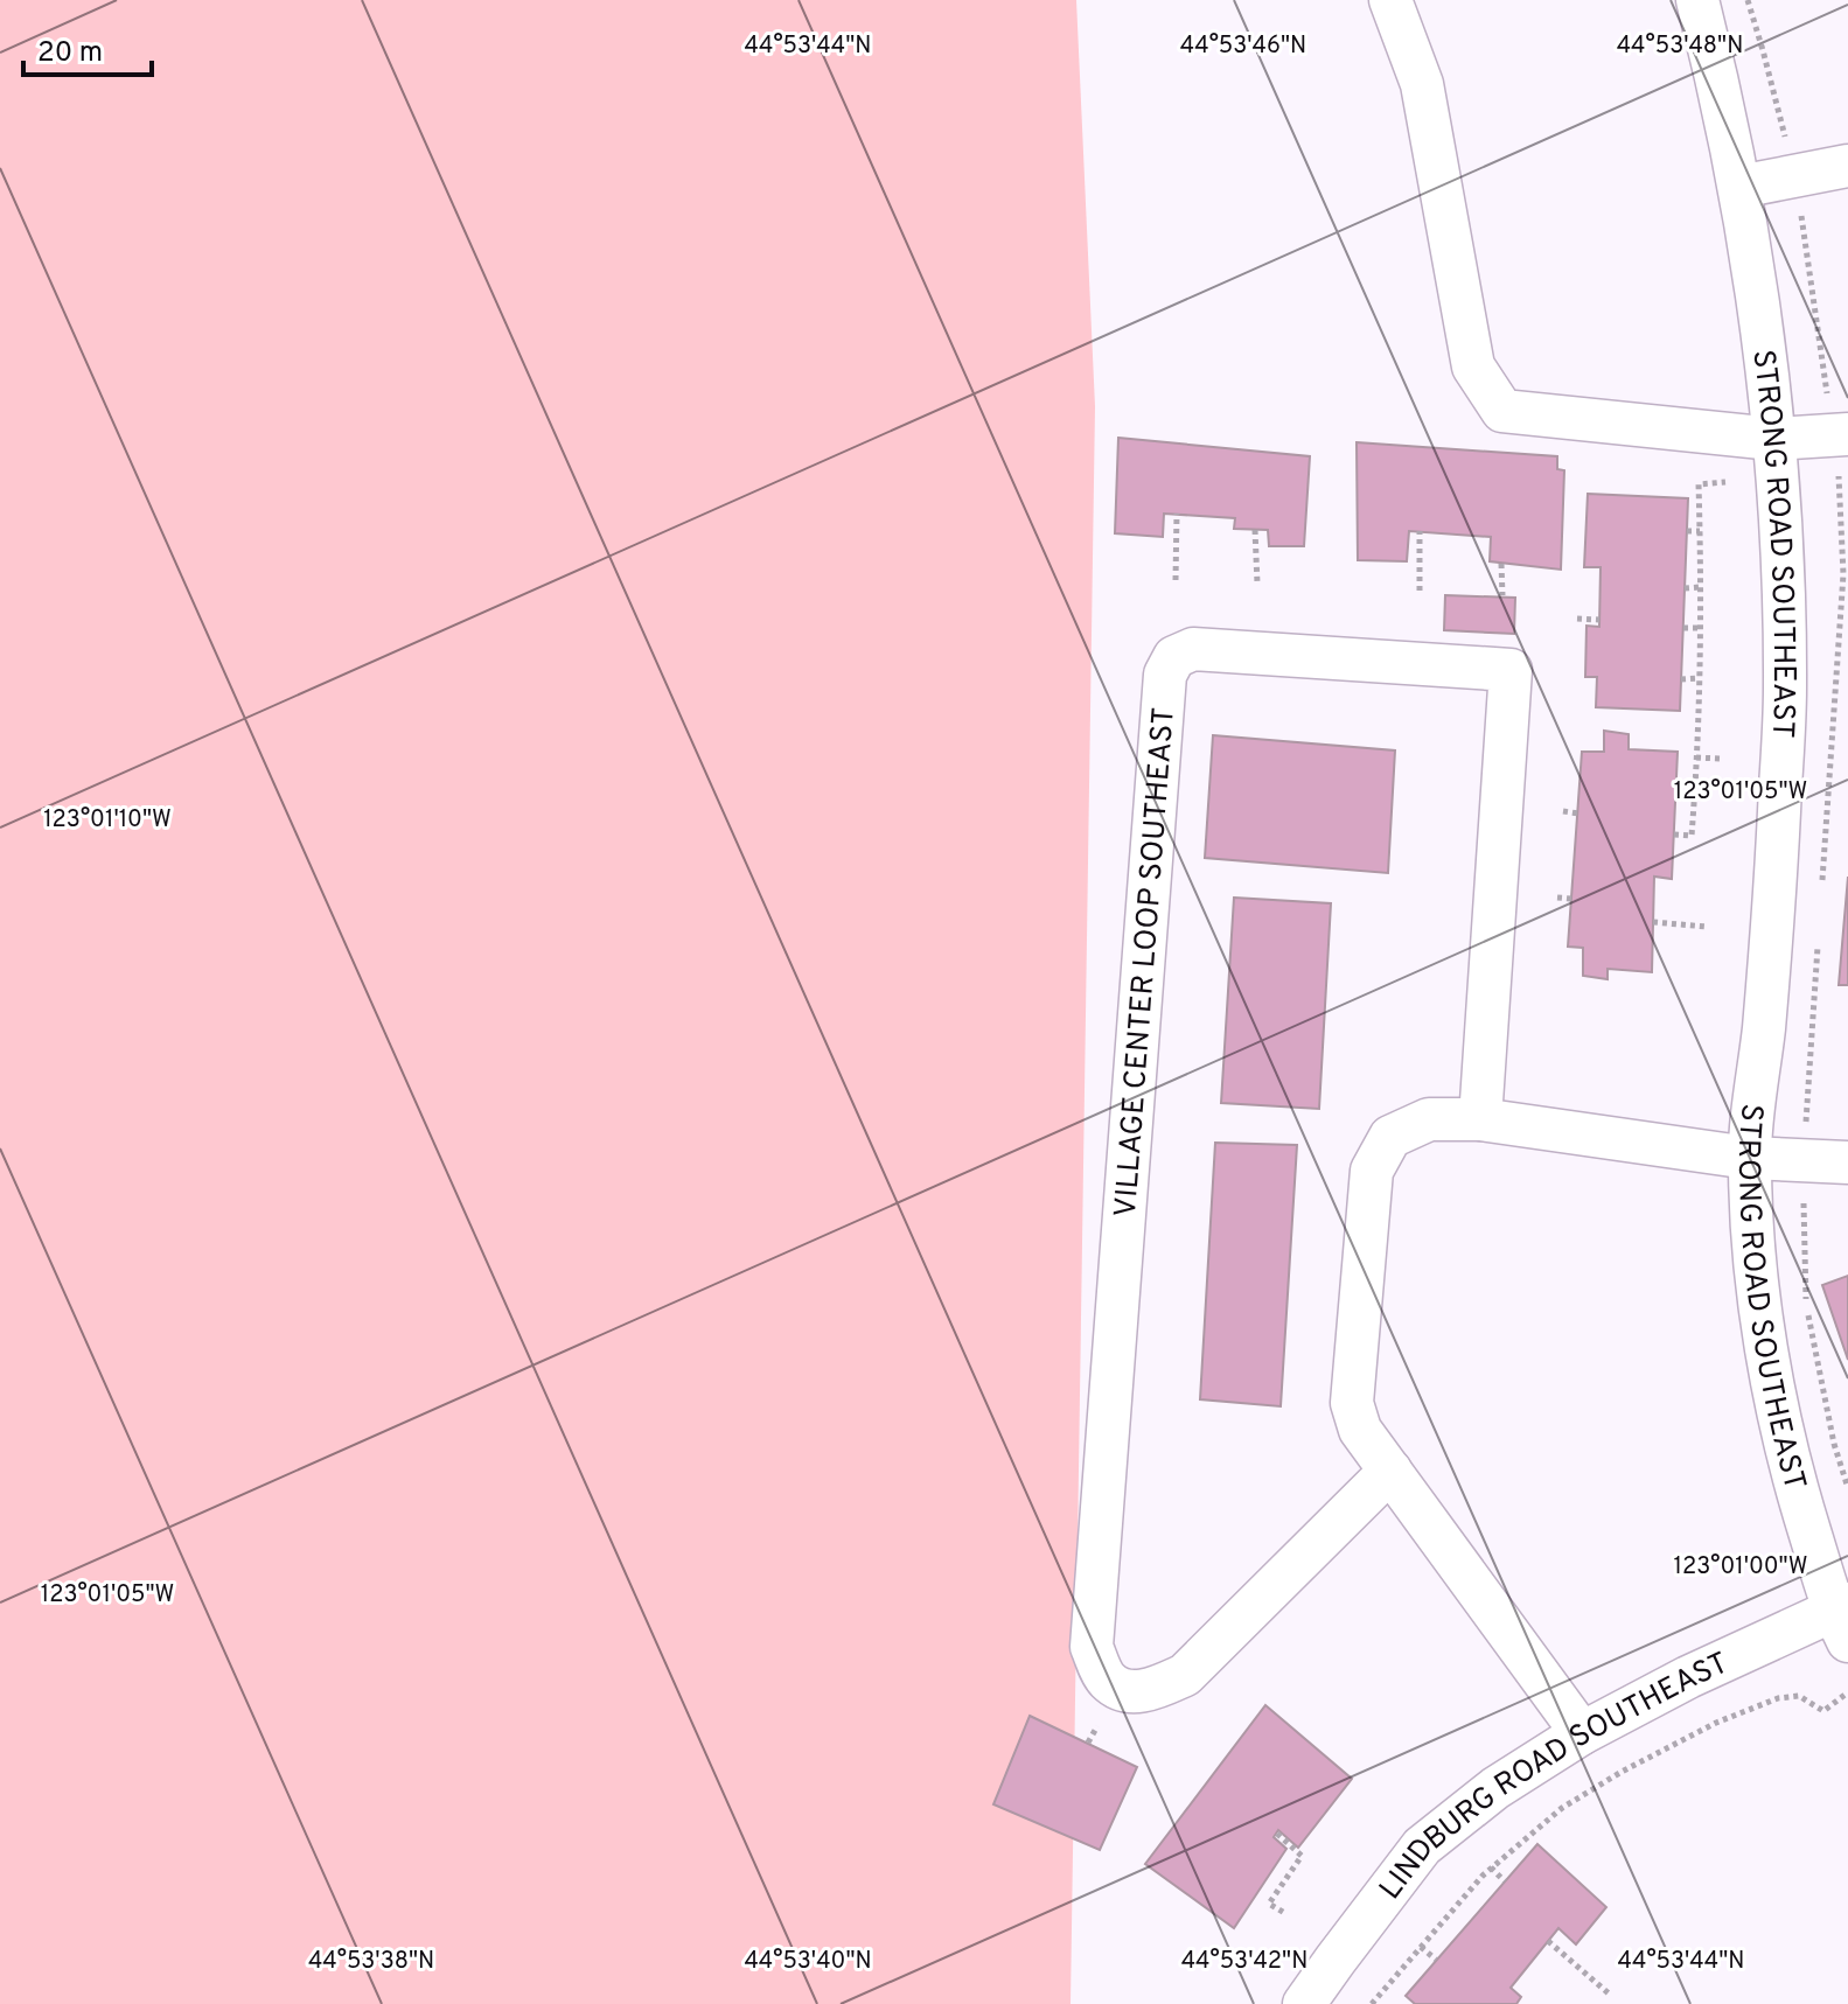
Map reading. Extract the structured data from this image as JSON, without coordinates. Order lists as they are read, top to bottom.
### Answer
{
  "streets": {
    "street": ["STRONG ROAD SOUTHEAST", "VILLAGE CENTER LOOP SOUTHEAST", "LINDBURG ROAD SOUTHEAST"]
  },
  "crossings": [
    ["STRONG ROAD SOUTHEAST", "LINDBURG ROAD SOUTHEAST"]
  ],
  "scale_bar": "20 m",
  "coordinates": [
    "44°53'44\"N",
    "44°53'46\"N",
    "44°53'48\"N",
    "123°01'05\"W",
    "123°01'10\"W",
    "123°01'00\"W",
    "44°53'38\"N",
    "44°53'40\"N",
    "44°53'42\"N"
  ]
}
